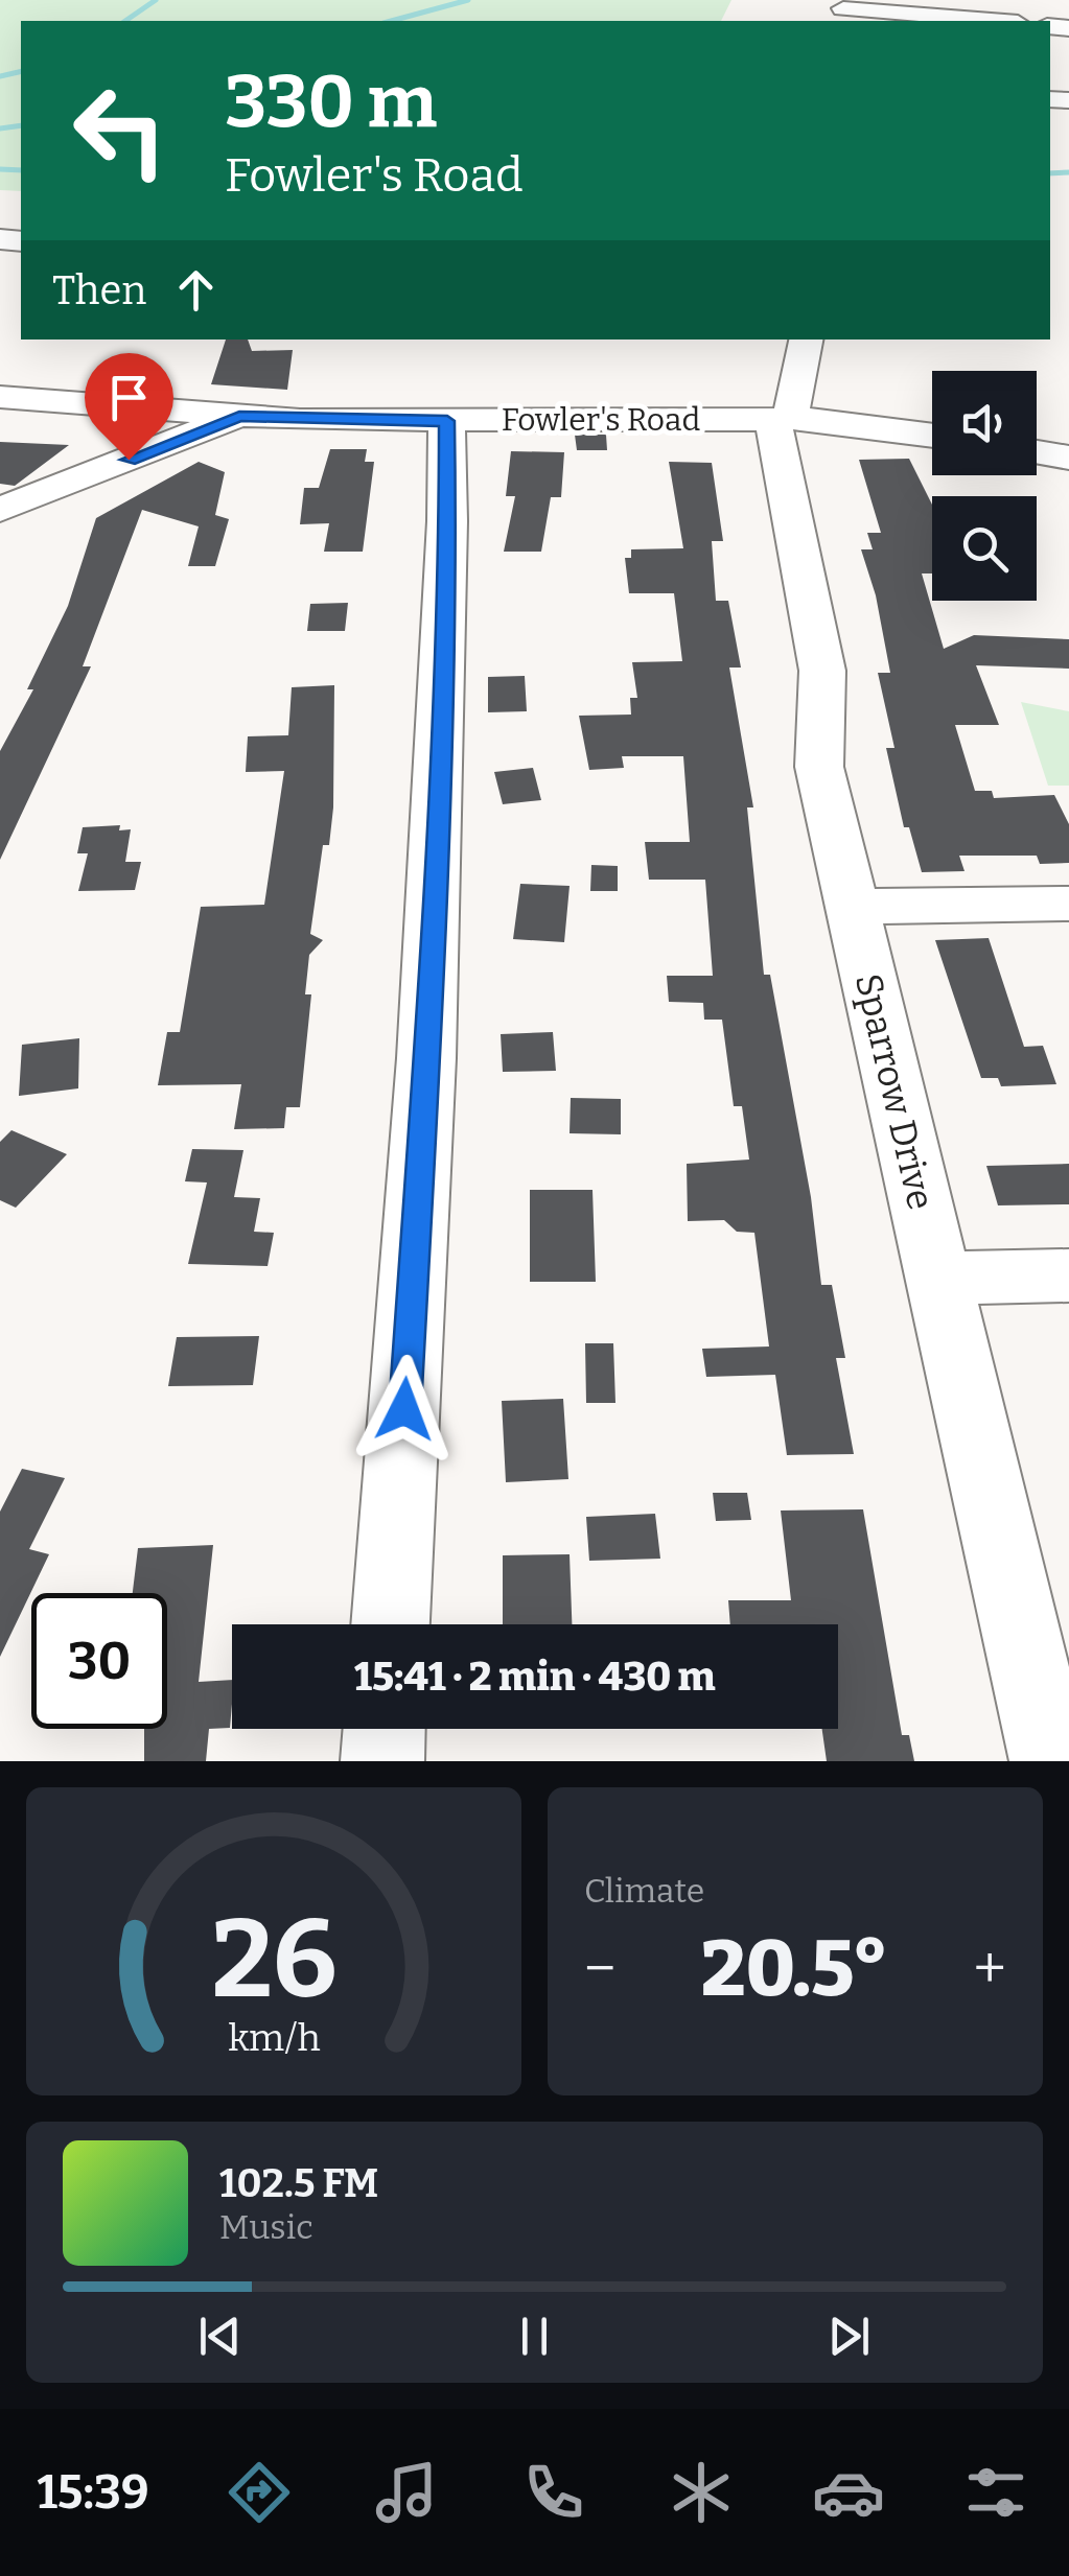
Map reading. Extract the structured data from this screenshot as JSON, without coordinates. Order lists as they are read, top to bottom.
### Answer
{
  "streets": {
    "street": ["Fowler's Road", "Sparrow Drive"]
  },
  "crossings": [
    ["Fowler's Road", "Sparrow Drive"]
  ],
  "page": {
    "turn": ["330 m", "Fowler's Road"],
    "then": "Then",
    "limit": "30",
    "trip": "15:41 · 2 min · 430 m",
    "tile": "Climate",
    "heat": ["−", "20.5°", "+"],
    "song": ["102.5 FM", "Music"],
    "tabs": "15:39",
    "gauge": ["26", "km/h"]
  }
}
